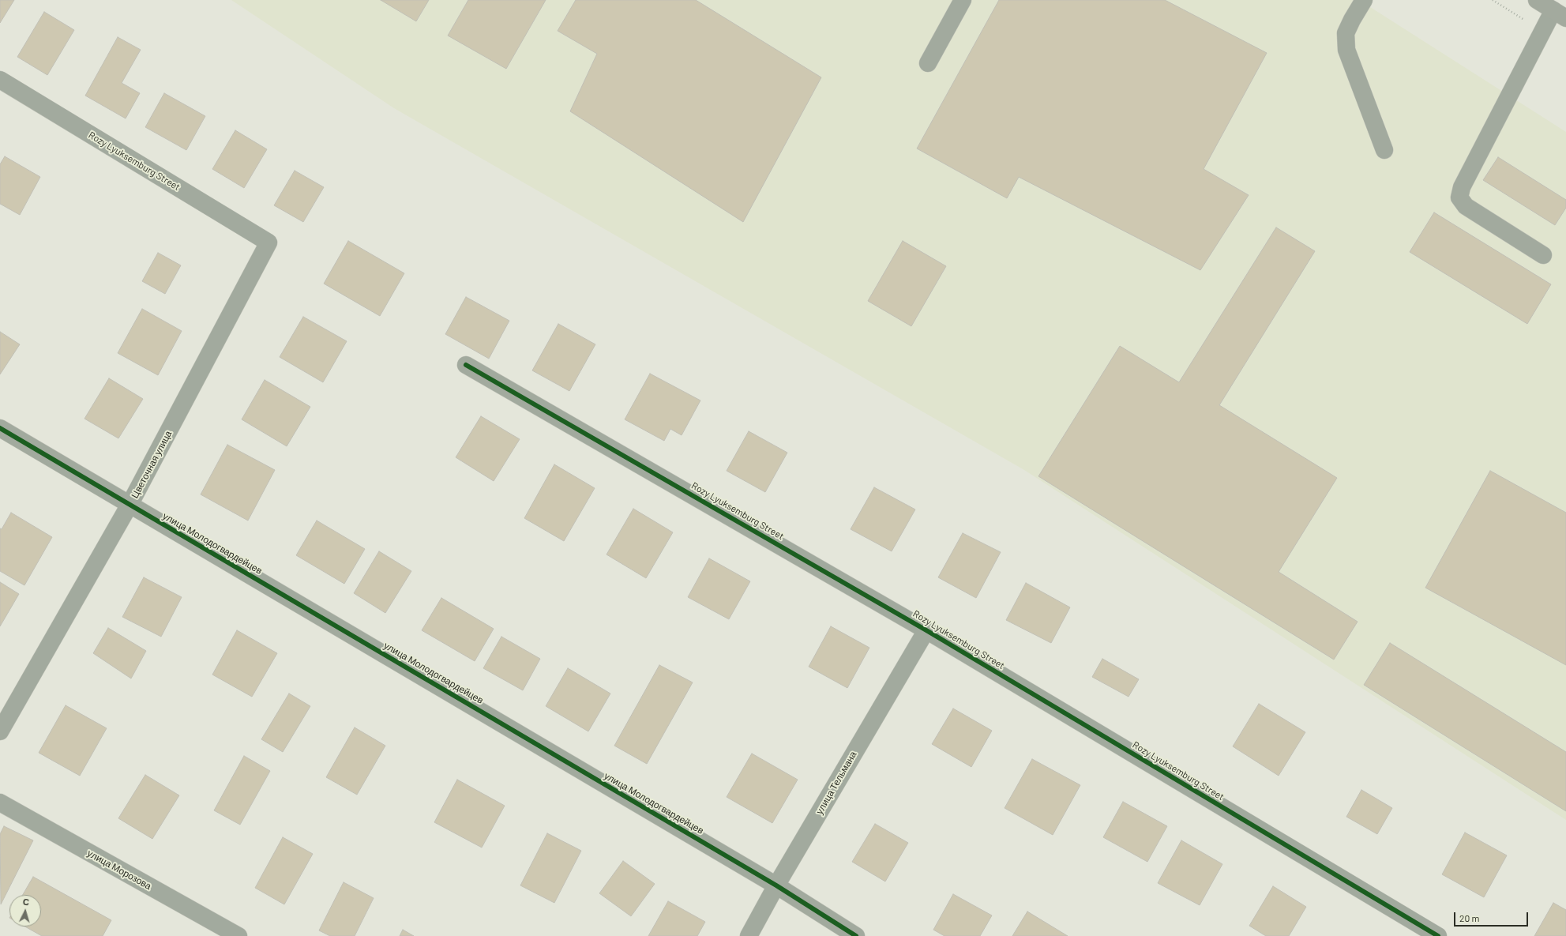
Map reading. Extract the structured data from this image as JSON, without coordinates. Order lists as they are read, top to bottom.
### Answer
{
  "streets": {
    "street": [
      "Rozy Lyuksemburg Street",
      "Цветочная улица",
      "улица Молодогвардейцев",
      "улица Тельмана",
      "улица Морозова"
    ]
  },
  "crossings": [
    ["Rozy Lyuksemburg Street", "Цветочная улица"],
    ["Rozy Lyuksemburg Street", "улица Тельмана"],
    ["Цветочная улица", "улица Молодогвардейцев"],
    ["улица Молодогвардейцев", "улица Тельмана"]
  ],
  "scale_bar": "20 m",
  "north": "top"
}
